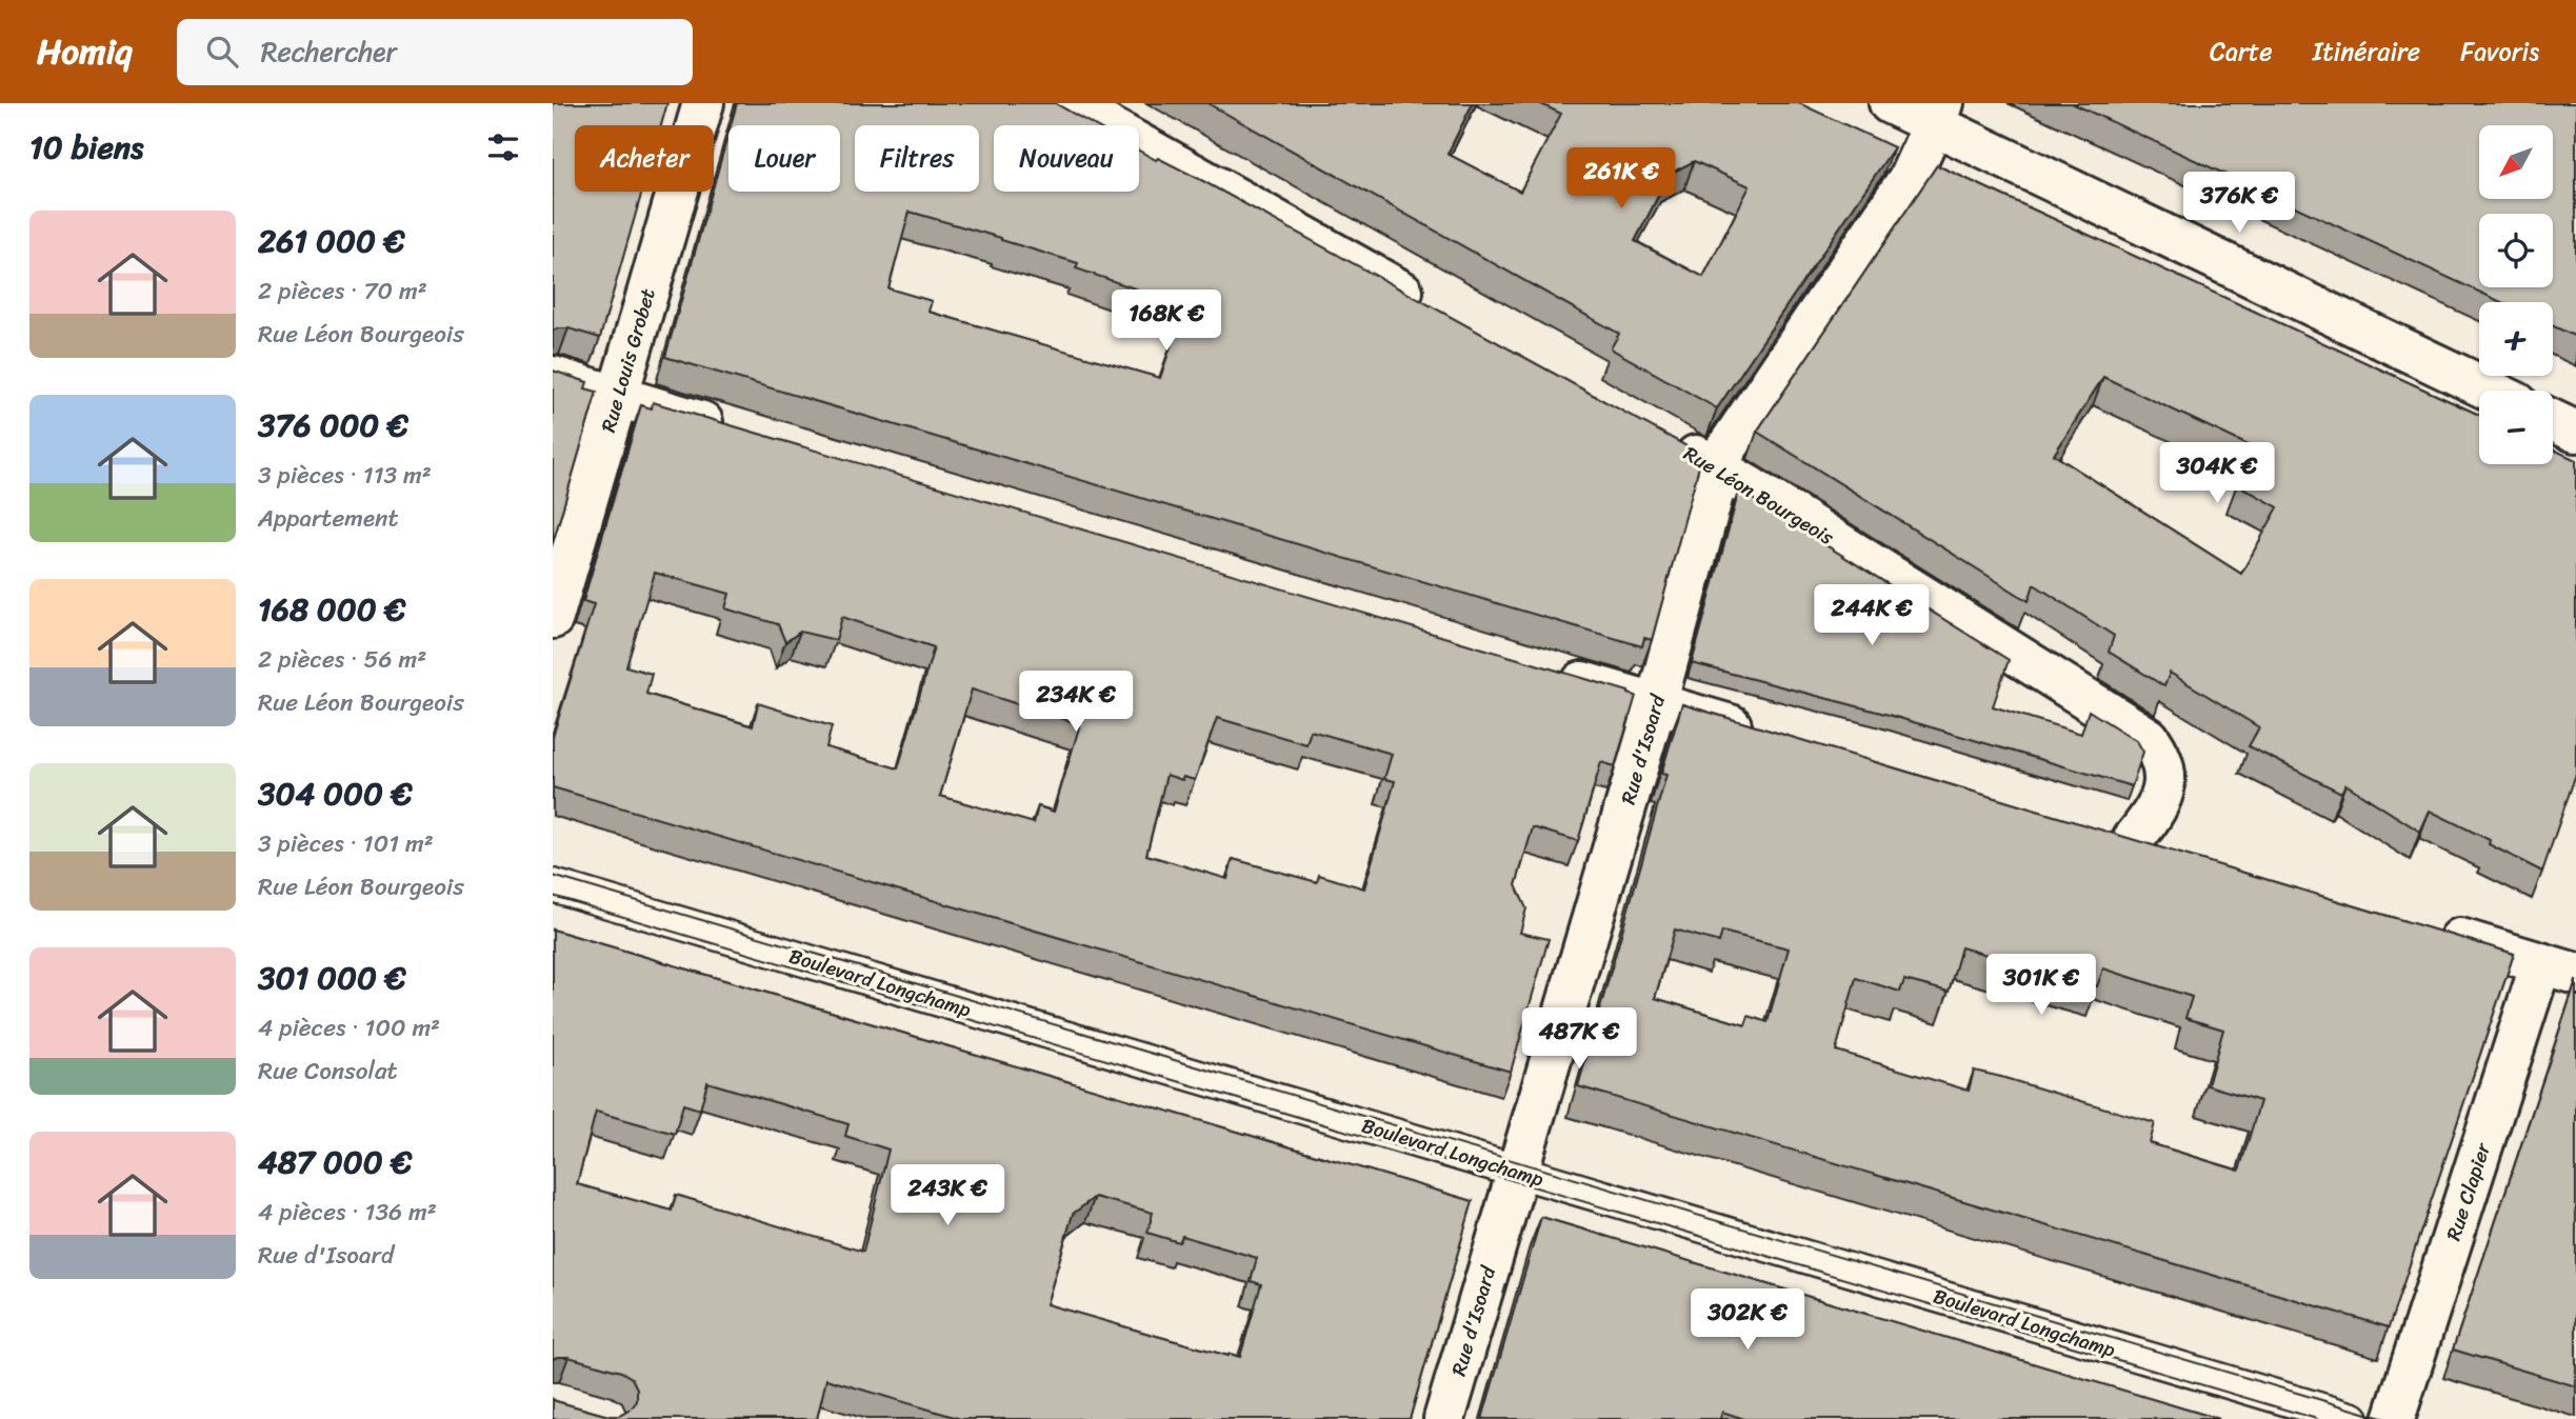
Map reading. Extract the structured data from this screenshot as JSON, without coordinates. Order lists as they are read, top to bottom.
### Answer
{
  "streets": {
    "street": [
      "Rue Louis Grobet",
      "Rue Léon Bourgeois",
      "Rue d'Isoard",
      "Boulevard Longchamp",
      "Rue Clapier"
    ]
  },
  "crossings": [
    ["Rue Léon Bourgeois", "Rue d'Isoard"],
    ["Rue d'Isoard", "Boulevard Longchamp"]
  ],
  "north": "bottom left",
  "page": {
    "header": "Homiq",
    "search": "Rechercher",
    "nav": ["Carte", "Itinéraire", "Favoris"],
    "heading": "10 biens",
    "map_buttons": ["+", "−"],
    "chip": [
      "Acheter",
      "Louer",
      "Filtres",
      "Nouveau"
    ],
    "price": [
      "261K €",
      "376K €",
      "168K €",
      "304K €",
      "244K €",
      "234K €",
      "301K €",
      "487K €",
      "243K €",
      "302K €"
    ],
    "list": [
      {
        "name": "261 000 €",
        "note": "2 pièces · 70 m² · Rue Léon Bourgeois"
      },
      {
        "name": "376 000 €",
        "note": "3 pièces · 113 m² · Appartement"
      },
      {
        "name": "168 000 €",
        "note": "2 pièces · 56 m² · Rue Léon Bourgeois"
      },
      {
        "name": "304 000 €",
        "note": "3 pièces · 101 m² · Rue Léon Bourgeois"
      },
      {
        "name": "301 000 €",
        "note": "4 pièces · 100 m² · Rue Consolat"
      },
      {
        "name": "487 000 €",
        "note": "4 pièces · 136 m² · Rue d'Isoard"
      }
    ]
  }
}
